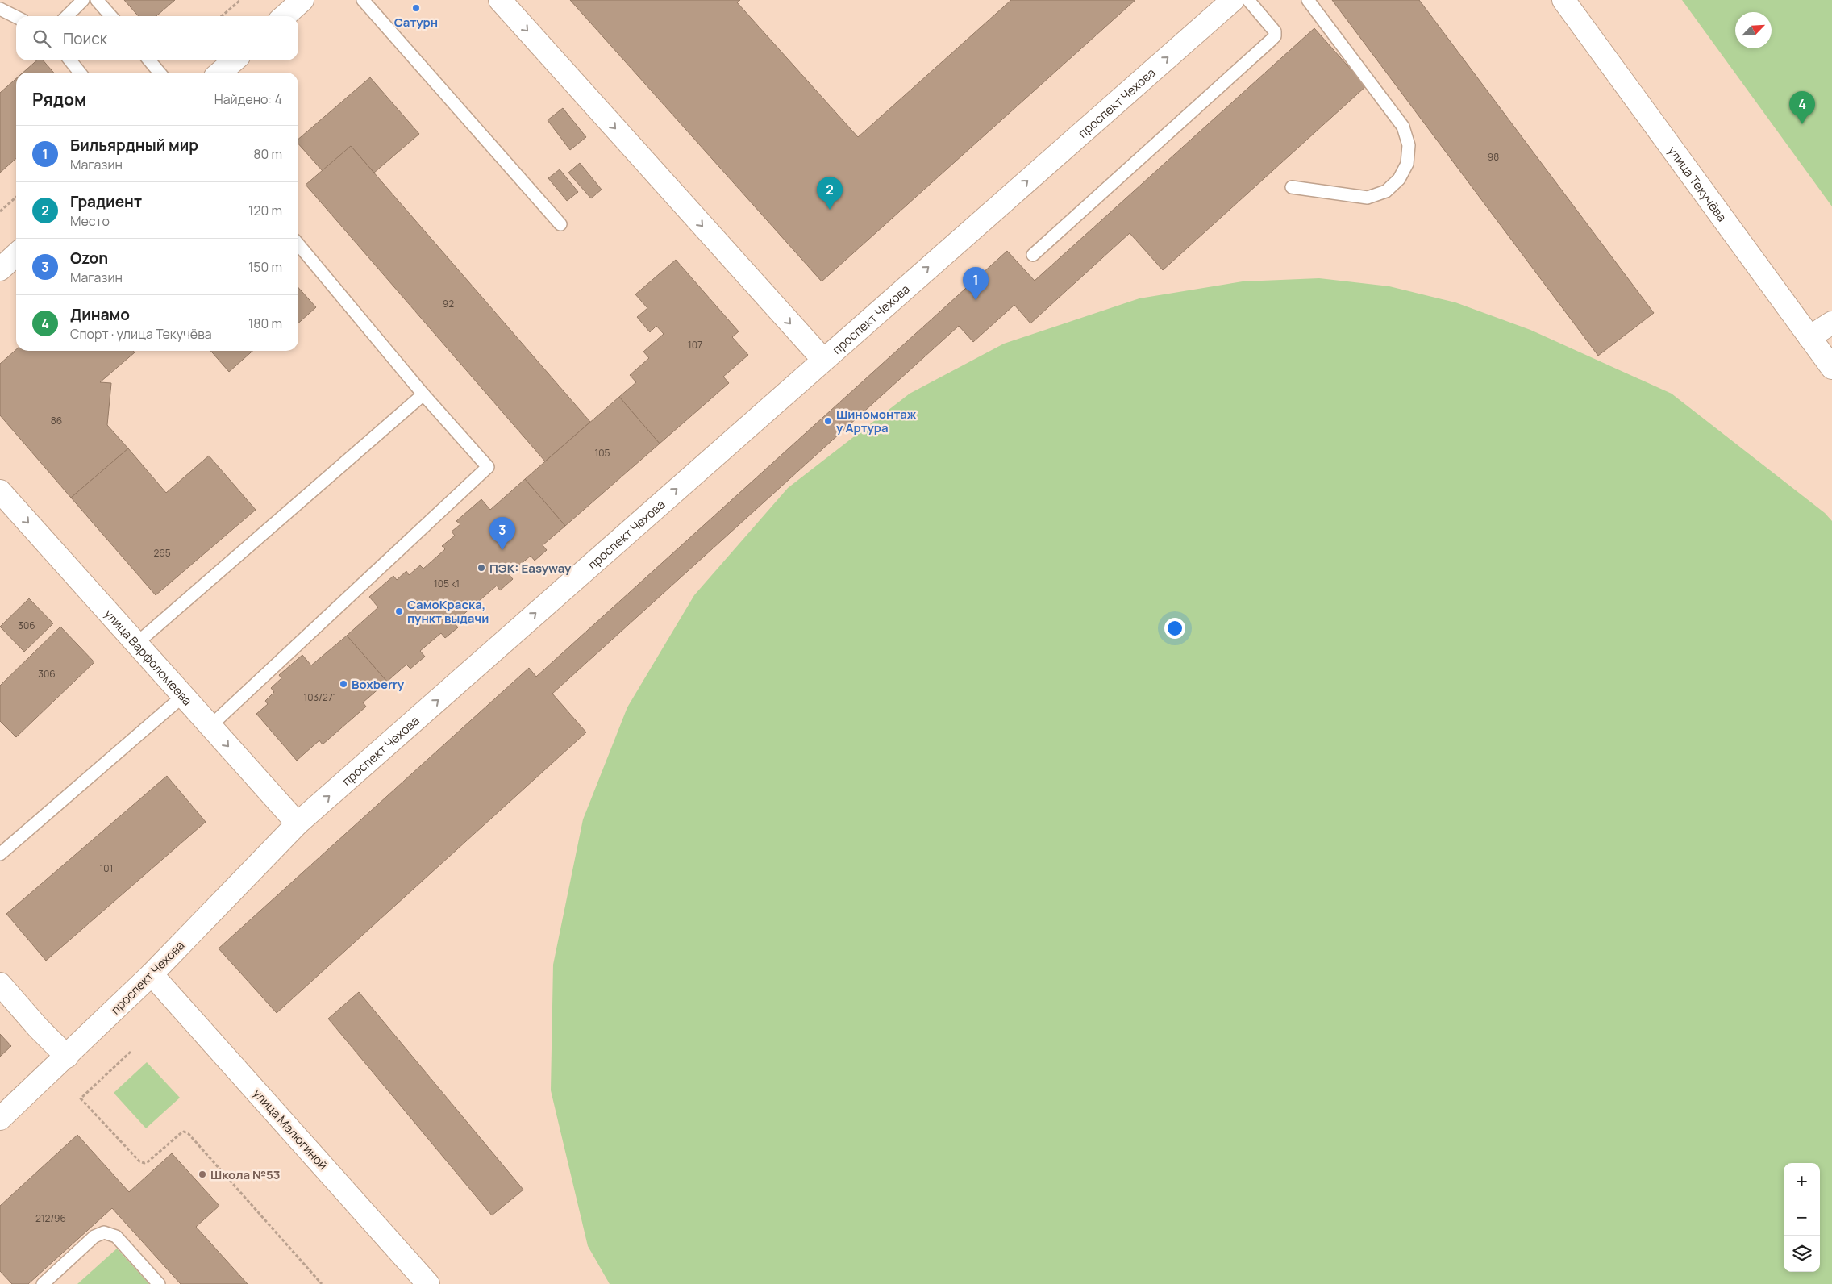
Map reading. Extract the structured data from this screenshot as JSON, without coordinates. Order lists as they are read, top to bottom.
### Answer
{
  "streets": {
    "main road": [
      "проспект Чехова",
      "улица Текучёва",
      "улица Варфоломеева",
      "улица Малюгиной"
    ]
  },
  "crossings": [
    ["проспект Чехова", "улица Варфоломеева"],
    ["проспект Чехова", "улица Малюгиной"]
  ],
  "one_way": ["проспект Чехова", "улица Варфоломеева"],
  "places": [
    "Сатурн",
    "Шиномонтаж у Артура",
    "ПЭК: Easyway",
    "СамоКраска, пункт выдачи",
    "Boxberry",
    "Школа №53"
  ],
  "house_numbers": [
    "98",
    "92",
    "107",
    "86",
    "105",
    "265",
    "105 к1",
    "306",
    "306",
    "103/271",
    "101",
    "212/96"
  ],
  "north": "top right",
  "page": {
    "search": "Поиск",
    "heading": ["Рядом", "Найдено: 4"],
    "pins": [
      "4",
      "2",
      "1",
      "3"
    ],
    "list": [
      {
        "mark": "1",
        "name": "Бильярдный мир",
        "note": "Магазин",
        "value": "80 m"
      },
      {
        "mark": "2",
        "name": "Градиент",
        "note": "Место",
        "value": "120 m"
      },
      {
        "mark": "3",
        "name": "Ozon",
        "note": "Магазин",
        "value": "150 m"
      },
      {
        "mark": "4",
        "name": "Динамо",
        "note": "Спорт · улица Текучёва",
        "value": "180 m"
      }
    ],
    "map_buttons": ["+", "−"]
  }
}
